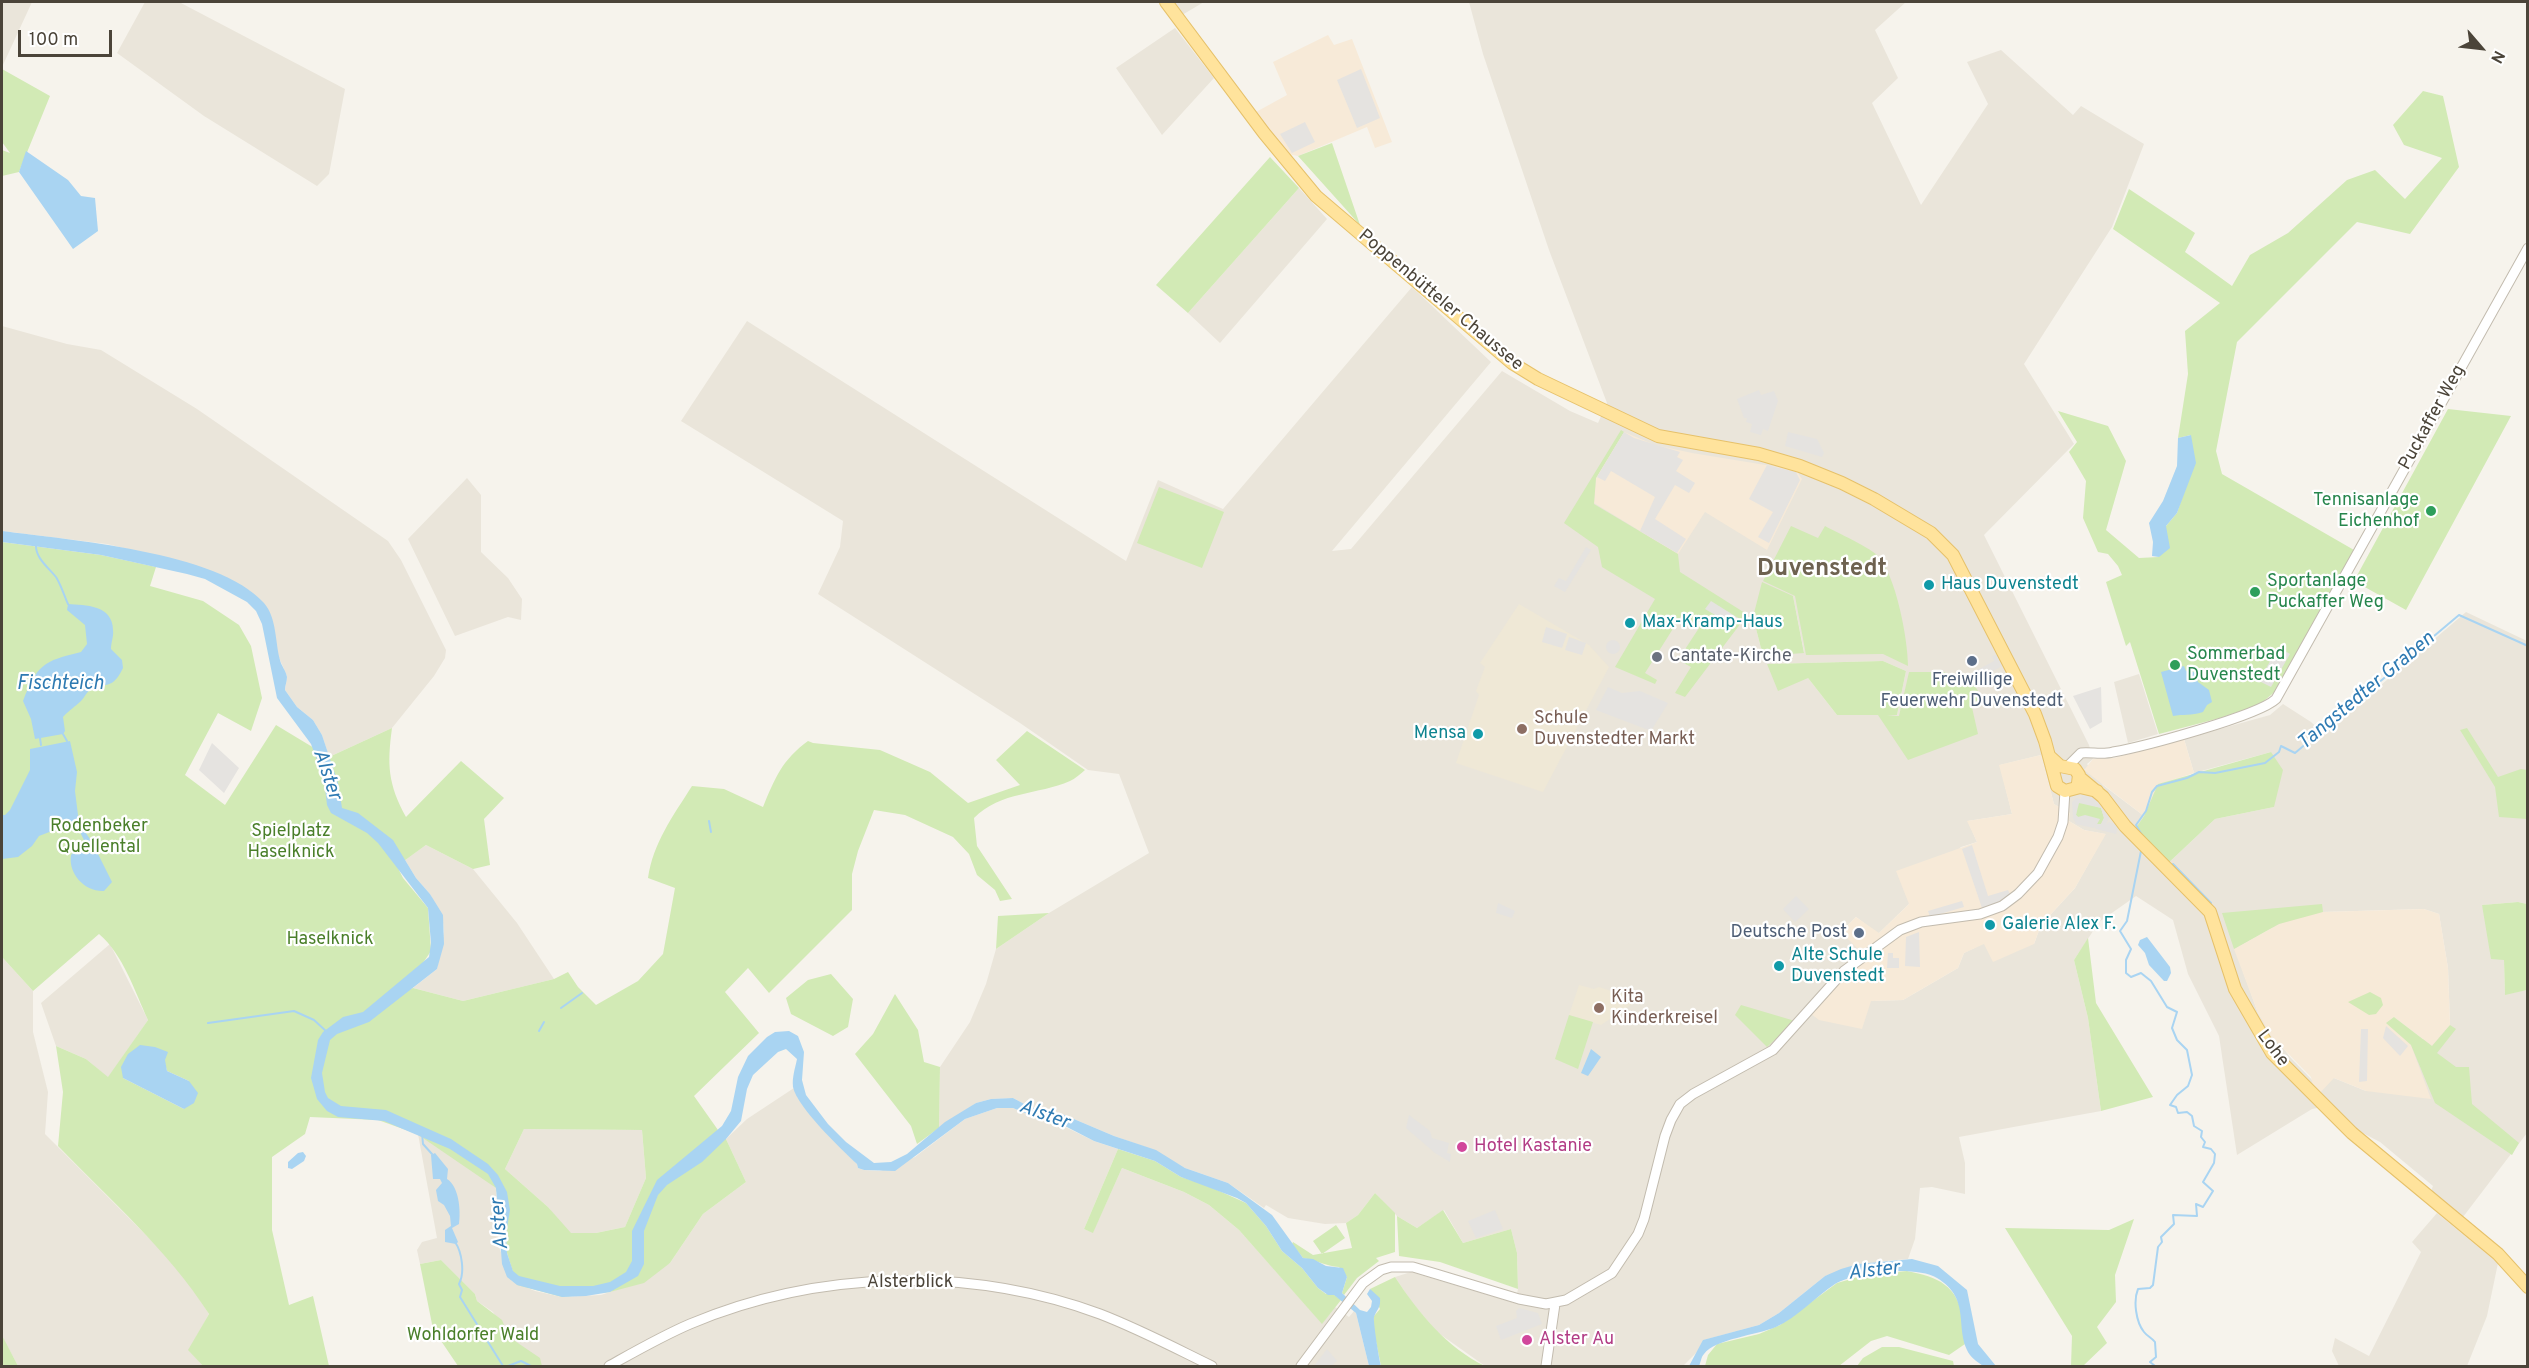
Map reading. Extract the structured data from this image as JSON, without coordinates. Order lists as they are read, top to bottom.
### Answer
{
  "streets": {
    "main road": ["Poppenbütteler Chaussee", "Lohe"],
    "street": ["Puckaffer Weg", "Alsterblick"]
  },
  "crossings": [
    ["Puckaffer Weg", "Lohe"]
  ],
  "districts": ["Duvenstedt"],
  "water": ["Fischteich", "Tangstedter Graben", "Alster"],
  "parks": [
    "Rodenbeker Quellental",
    "Spielplatz Haselknick",
    "Haselknick",
    "Wohldorfer Wald"
  ],
  "places": [
    "Tennisanlage Eichenhof",
    "Haus Duvenstedt",
    "Sportanlage Puckaffer Weg",
    "Max-Kramp-Haus",
    "Cantate-Kirche",
    "Freiwillige Feuerwehr Duvenstedt",
    "Sommerbad Duvenstedt",
    "Schule Duvenstedter Markt",
    "Mensa",
    "Galerie Alex F.",
    "Deutsche Post",
    "Alte Schule Duvenstedt",
    "Kita Kinderkreisel",
    "Hotel Kastanie",
    "Alster Au"
  ],
  "scale_bar": "100 m",
  "north": "bottom right"
}
